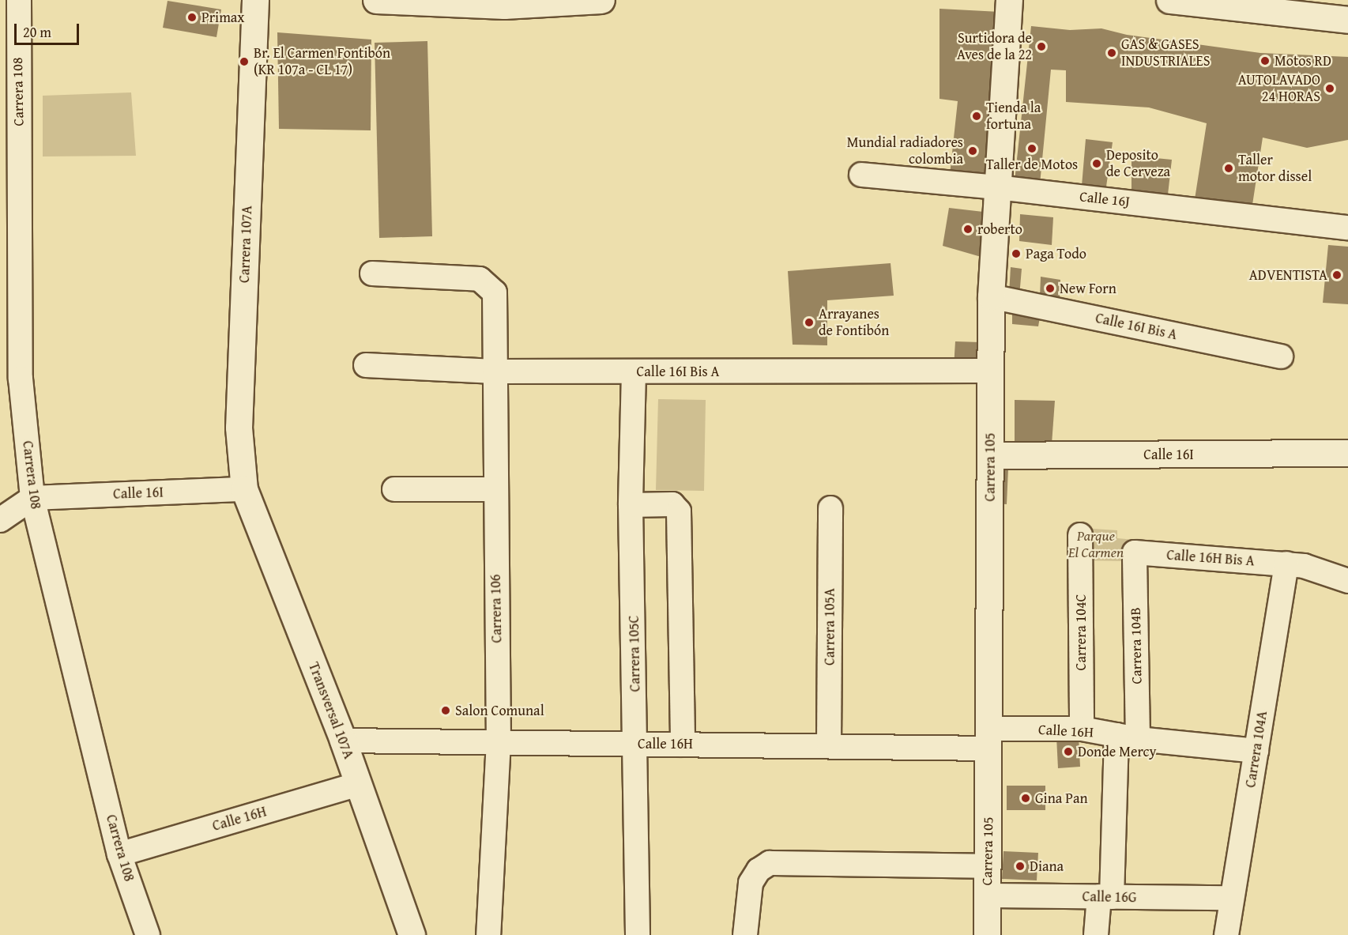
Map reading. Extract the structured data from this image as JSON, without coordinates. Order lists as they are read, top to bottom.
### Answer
{
  "streets": {
    "street": [
      "Carrera 108",
      "Calle 16J",
      "Carrera 107A",
      "Calle 16I Bis A",
      "Calle 16I",
      "Carrera 105",
      "Calle 16H Bis A",
      "Carrera 106",
      "Carrera 105A",
      "Carrera 104C",
      "Carrera 104B",
      "Carrera 105C",
      "Transversal 107A",
      "Calle 16H",
      "Carrera 104A",
      "Calle 16G"
    ]
  },
  "crossings": [
    ["Carrera 108", "Calle 16I"],
    ["Carrera 108", "Calle 16H"],
    ["Calle 16J", "Carrera 105"],
    ["Carrera 107A", "Calle 16I"],
    ["Carrera 107A", "Transversal 107A"],
    ["Calle 16I Bis A", "Carrera 105"],
    ["Calle 16I Bis A", "Carrera 106"],
    ["Calle 16I Bis A", "Carrera 105C"],
    ["Calle 16I", "Carrera 105"],
    ["Calle 16I", "Transversal 107A"],
    ["Carrera 105", "Calle 16H"],
    ["Carrera 105", "Calle 16G"],
    ["Calle 16H Bis A", "Carrera 104B"],
    ["Calle 16H Bis A", "Carrera 104A"],
    ["Carrera 106", "Calle 16H"],
    ["Carrera 105A", "Calle 16H"],
    ["Carrera 104C", "Calle 16H"],
    ["Carrera 104B", "Calle 16H"],
    ["Carrera 104B", "Calle 16G"],
    ["Carrera 105C", "Calle 16H"],
    ["Transversal 107A", "Calle 16H"],
    ["Calle 16H", "Carrera 104A"],
    ["Carrera 104A", "Calle 16G"]
  ],
  "parks": ["Parque El Carmen"],
  "places": [
    "Primax",
    "Surtidora de Aves de la 22",
    "GAS & GASES INDUSTRIALES",
    "Motos RD",
    "Br. El Carmen Fontibón (KR 107a - CL 17)",
    "AUTOLAVADO 24 HORAS",
    "Tienda la fortuna",
    "Taller de Motos",
    "Mundial radiadores colombia",
    "Deposito de Cerveza",
    "Taller motor dissel",
    "roberto",
    "Paga Todo",
    "ADVENTISTA",
    "New Forn",
    "Arrayanes de Fontibón",
    "Salon Comunal",
    "Donde Mercy",
    "Gina Pan",
    "Diana"
  ],
  "scale_bar": "20 m"
}
